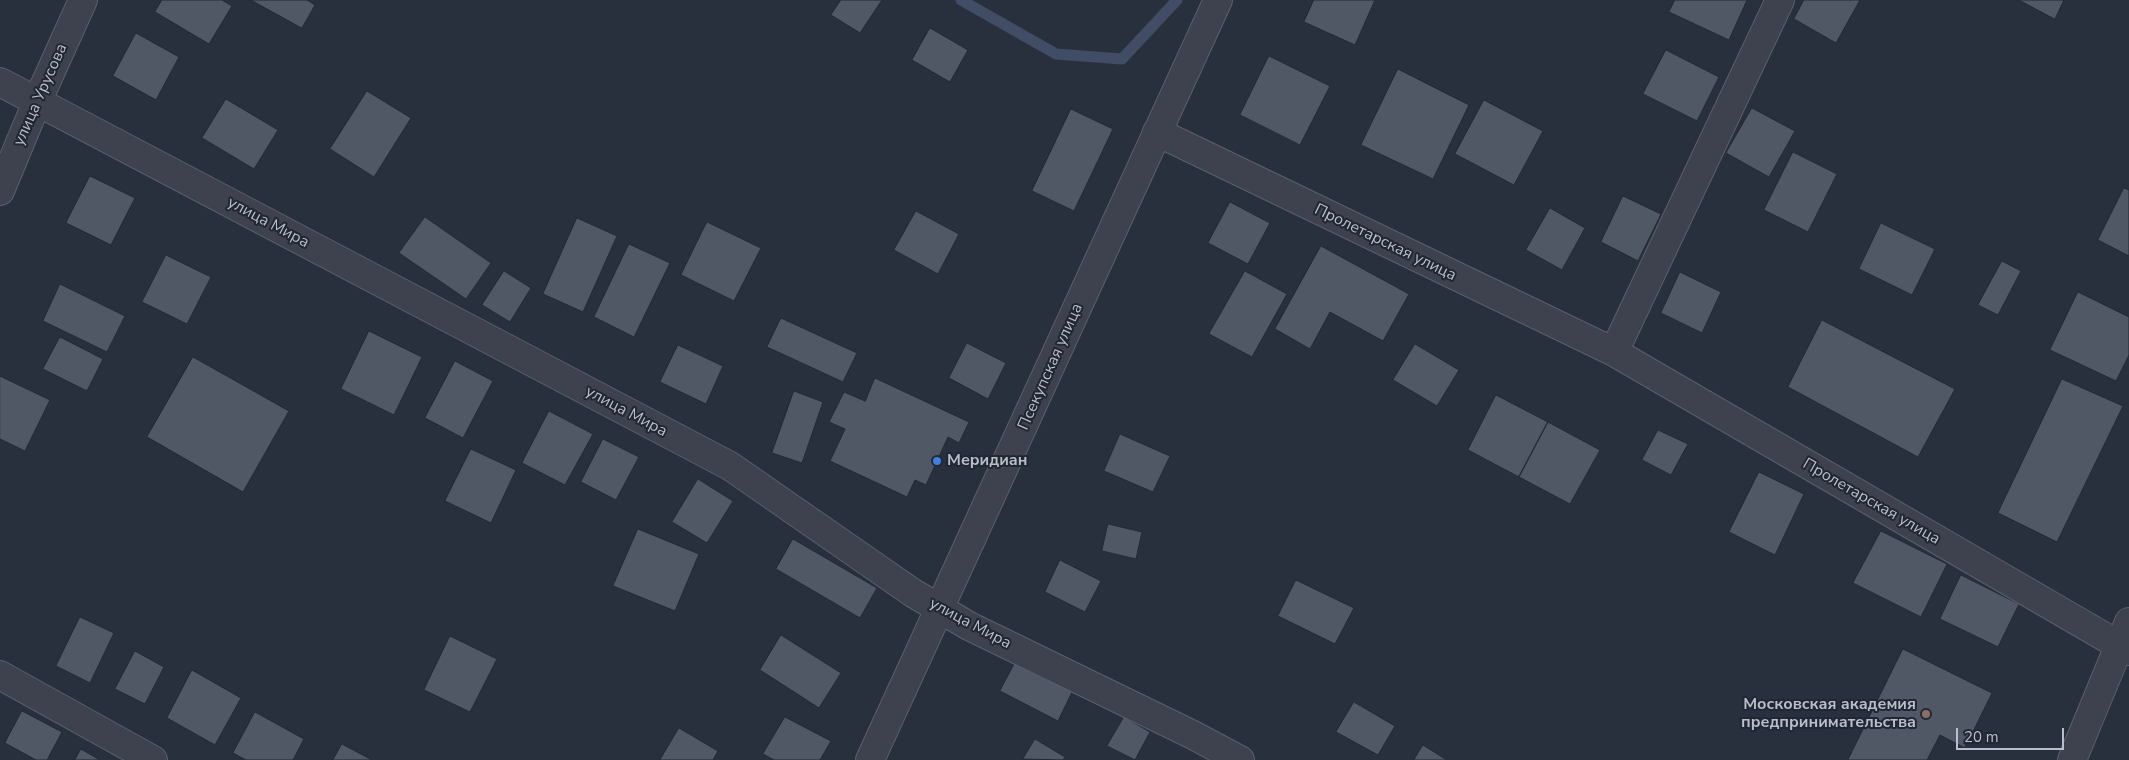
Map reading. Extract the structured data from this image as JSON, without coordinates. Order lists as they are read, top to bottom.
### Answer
{
  "streets": {
    "street": [
      "улица Урусова",
      "улица Мира",
      "Пролетарская улица",
      "Псекупская улица"
    ]
  },
  "crossings": [
    ["улица Урусова", "улица Мира"],
    ["улица Мира", "Псекупская улица"],
    ["Пролетарская улица", "Псекупская улица"]
  ],
  "places": ["Меридиан", "Московская академия предпринимательства"],
  "scale_bar": "20 m"
}
